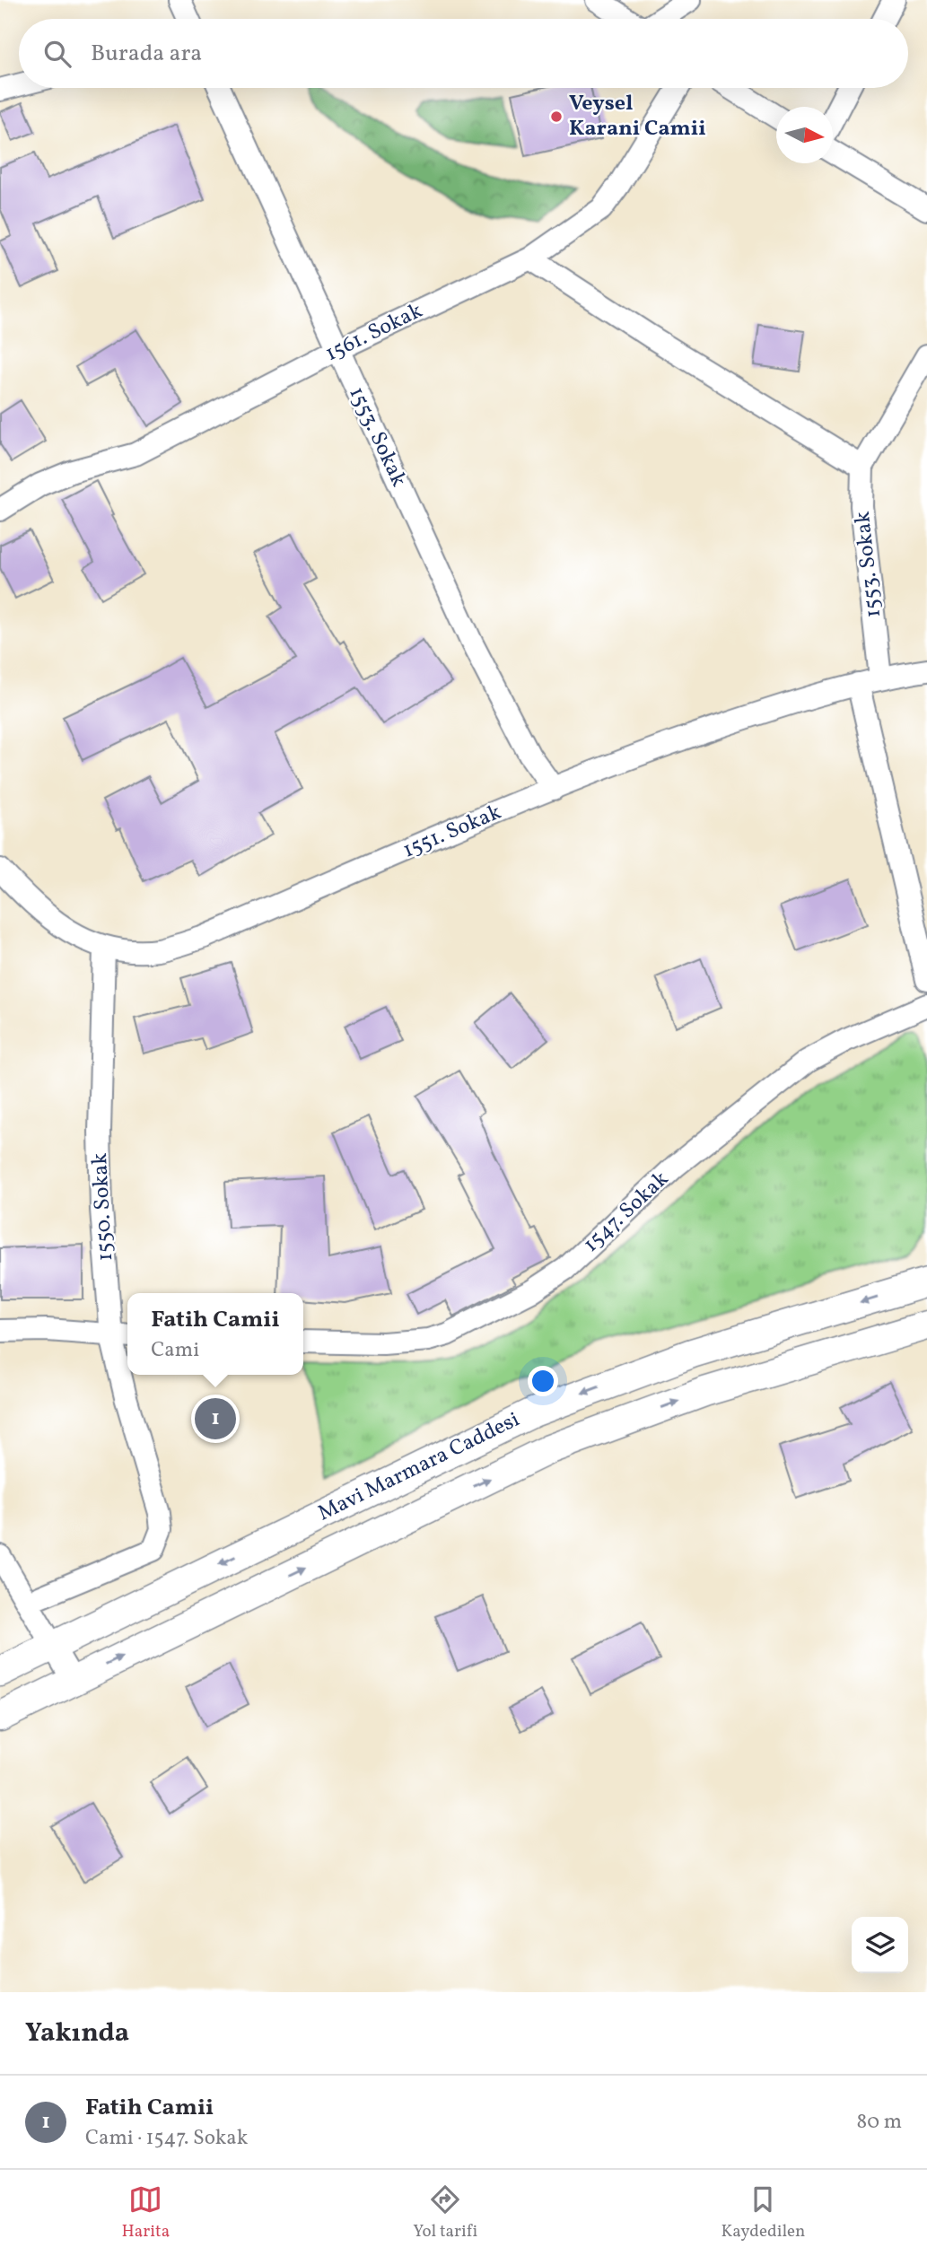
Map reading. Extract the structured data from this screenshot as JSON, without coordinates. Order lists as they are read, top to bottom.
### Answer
{
  "streets": {
    "street": [
      "1561. Sokak",
      "1553. Sokak",
      "1551. Sokak",
      "1550. Sokak",
      "1547. Sokak",
      "Mavi Marmara Caddesi"
    ]
  },
  "crossings": [
    ["1561. Sokak", "1553. Sokak"],
    ["1553. Sokak", "1551. Sokak"],
    ["1551. Sokak", "1550. Sokak"]
  ],
  "places": ["Veysel Karani Camii"],
  "north": "right",
  "page": {
    "search": "Burada ara",
    "popup": ["Fatih Camii", "Cami"],
    "pins": "1",
    "heading": "Yakında",
    "list": [
      {
        "mark": "1",
        "name": "Fatih Camii",
        "note": "Cami · 1547. Sokak",
        "value": "80 m"
      }
    ],
    "nav": ["Harita", "Yol tarifi", "Kaydedilen"]
  }
}
